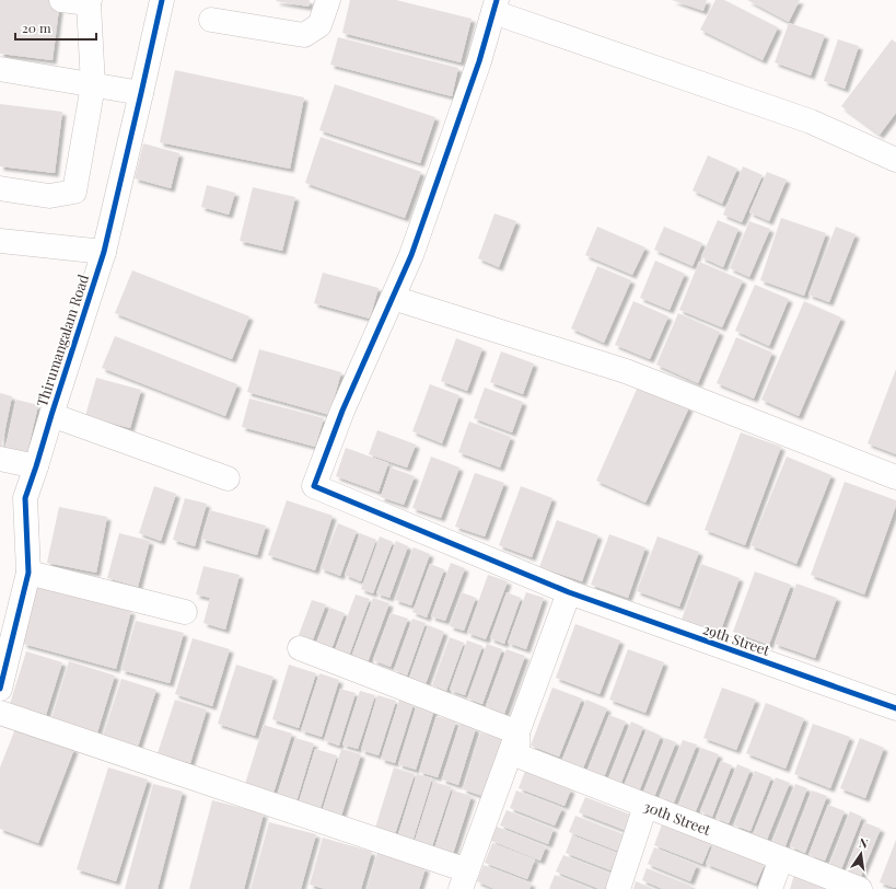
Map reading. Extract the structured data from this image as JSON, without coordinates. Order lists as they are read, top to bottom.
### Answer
{
  "streets": {
    "street": ["Thirumangalam Road", "29th Street", "30th Street"]
  },
  "scale_bar": "20 m",
  "north": "top"
}
